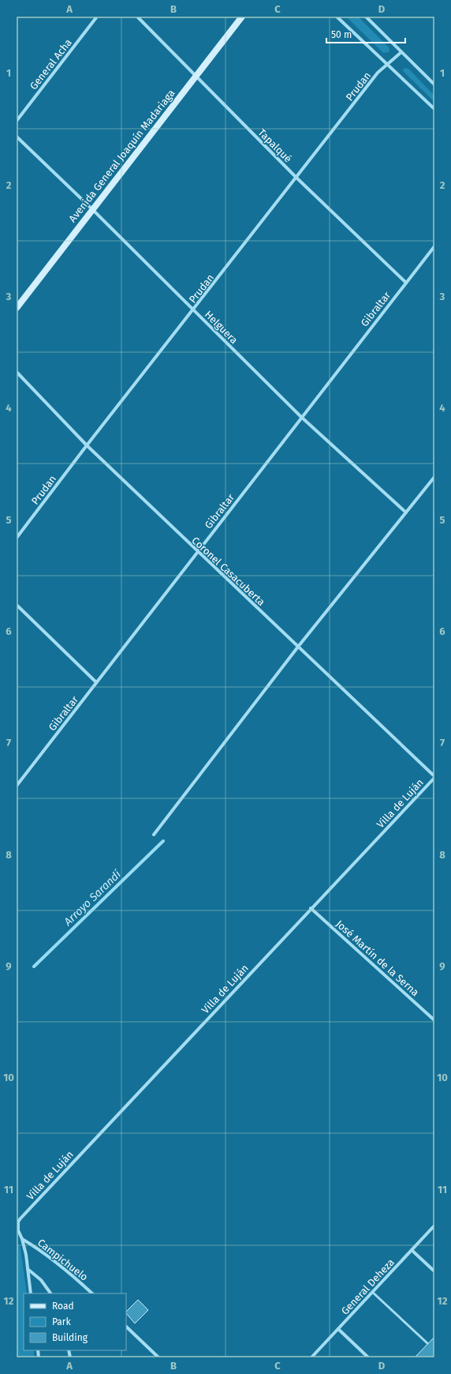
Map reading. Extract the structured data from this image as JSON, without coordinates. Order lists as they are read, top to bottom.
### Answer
{
  "streets": {
    "main road": ["Avenida General Joaquín Madariaga"],
    "street": [
      "General Acha",
      "Prudan",
      "Tapalqué",
      "Gibraltar",
      "Helguera",
      "Coronel Casacuberta",
      "Villa de Luján",
      "José Martín de la Serna",
      "Campichuelo",
      "General Deheza"
    ]
  },
  "crossings": [
    ["Prudan", "Tapalqué"],
    ["Prudan", "Helguera"],
    ["Prudan", "Coronel Casacuberta"],
    ["Tapalqué", "Avenida General Joaquín Madariaga"],
    ["Tapalqué", "Gibraltar"],
    ["Avenida General Joaquín Madariaga", "Helguera"],
    ["Gibraltar", "Helguera"],
    ["Gibraltar", "Coronel Casacuberta"],
    ["Coronel Casacuberta", "Villa de Luján"],
    ["Villa de Luján", "José Martín de la Serna"]
  ],
  "water": ["Arroyo Sarandí"],
  "legend": ["Road", "Park", "Building"],
  "scale_bar": "50 m",
  "grid": {
    "columns": [
      "A",
      "B",
      "C",
      "D"
    ],
    "rows": [
      "1",
      "2",
      "3",
      "4",
      "5",
      "6",
      "7",
      "8",
      "9",
      "10",
      "11",
      "12"
    ]
  }
}
